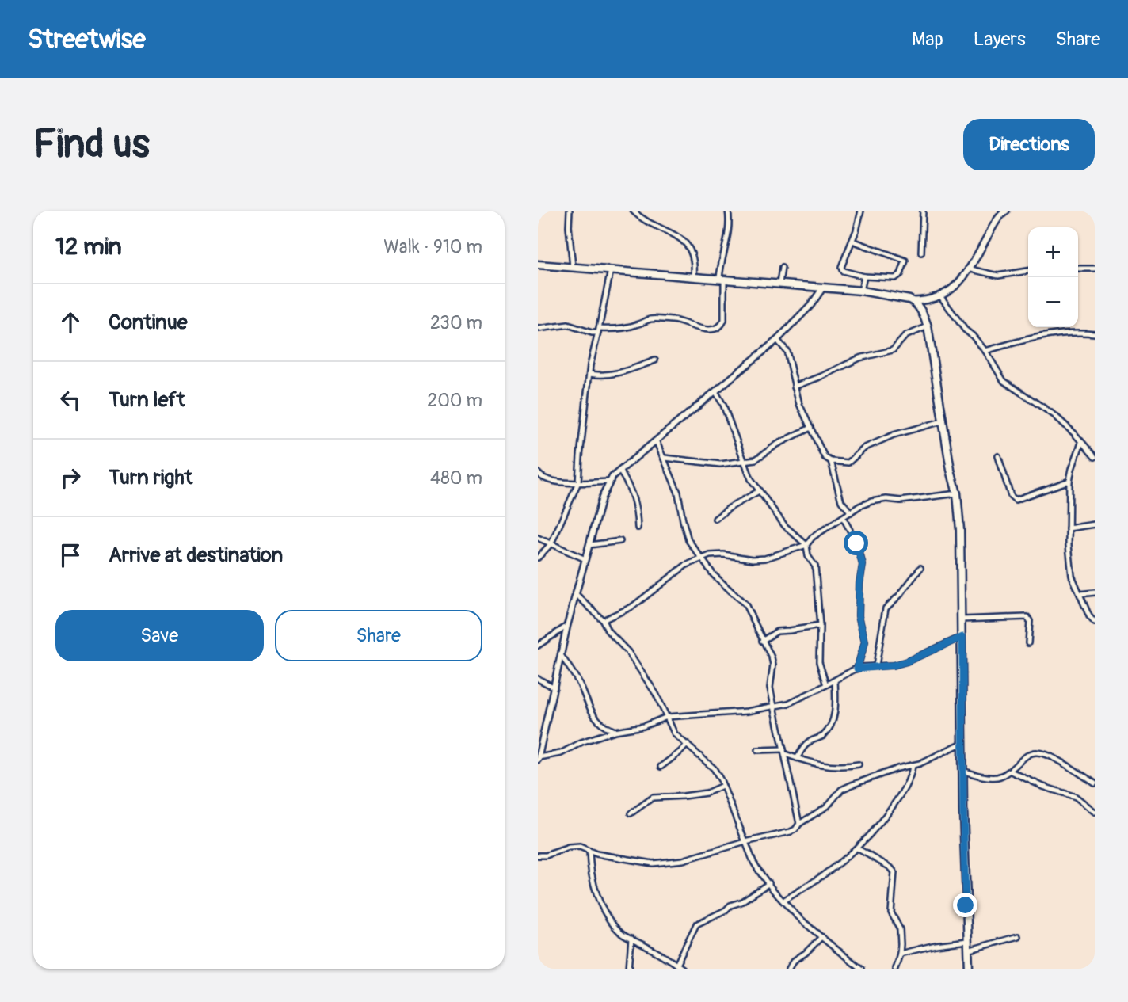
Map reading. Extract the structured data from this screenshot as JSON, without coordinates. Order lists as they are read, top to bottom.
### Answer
{
  "page": {
    "header": "Streetwise",
    "nav": ["Map", "Layers", "Share"],
    "buttons": [
      "Directions",
      ["Save", "Share"]
    ],
    "title": "Find us",
    "heading": ["12 min", "Walk · 910 m"],
    "map_buttons": ["+", "−"],
    "list": [
      ["Continue", "230 m"],
      ["Turn left", "200 m"],
      ["Turn right", "480 m"],
      "Arrive at destination"
    ]
  }
}
